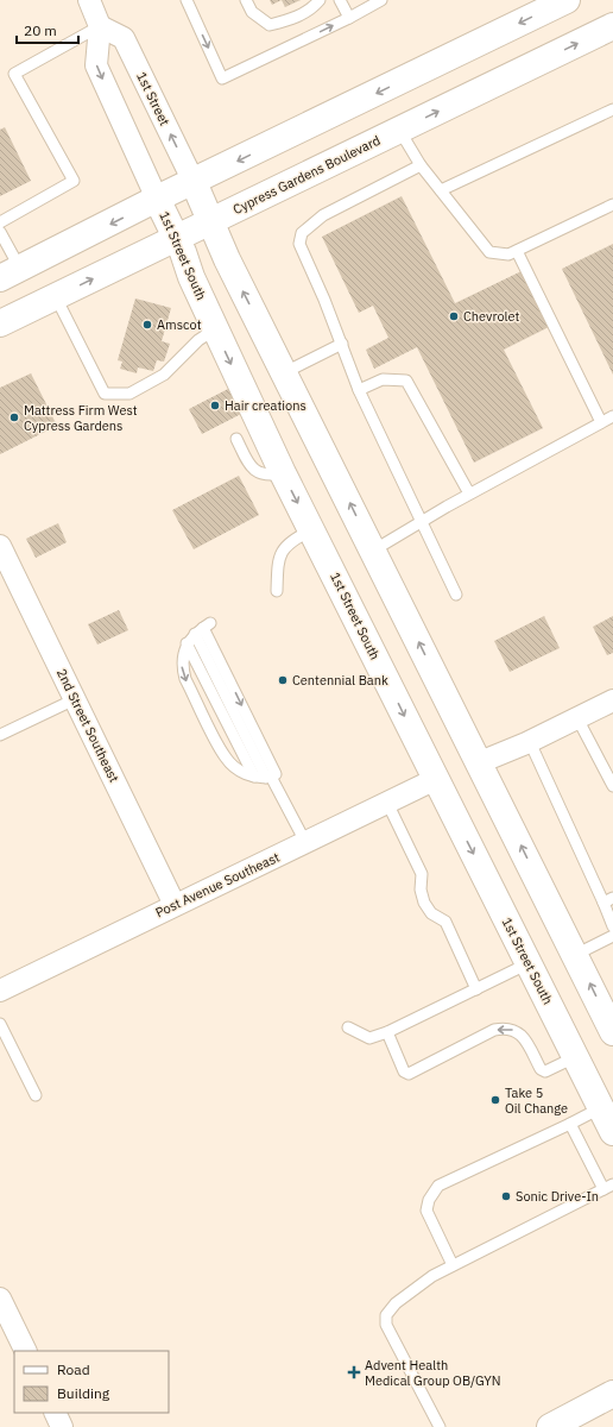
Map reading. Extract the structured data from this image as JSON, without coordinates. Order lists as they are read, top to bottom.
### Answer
{
  "streets": {
    "main road": ["Cypress Gardens Boulevard", "1st Street South"],
    "street": ["1st Street", "2nd Street Southeast", "Post Avenue Southeast"]
  },
  "crossings": [
    ["Cypress Gardens Boulevard", "1st Street South"],
    ["1st Street South", "Post Avenue Southeast"],
    ["2nd Street Southeast", "Post Avenue Southeast"]
  ],
  "places": {
    "other": [
      "Chevrolet",
      "Amscot",
      "Hair creations",
      "Mattress Firm West Cypress Gardens",
      "Centennial Bank",
      "Take 5 Oil Change",
      "Sonic Drive-In"
    ],
    "health": ["Advent Health Medical Group OB/GYN"]
  },
  "legend": ["Road", "Building"],
  "scale_bar": "20 m"
}
